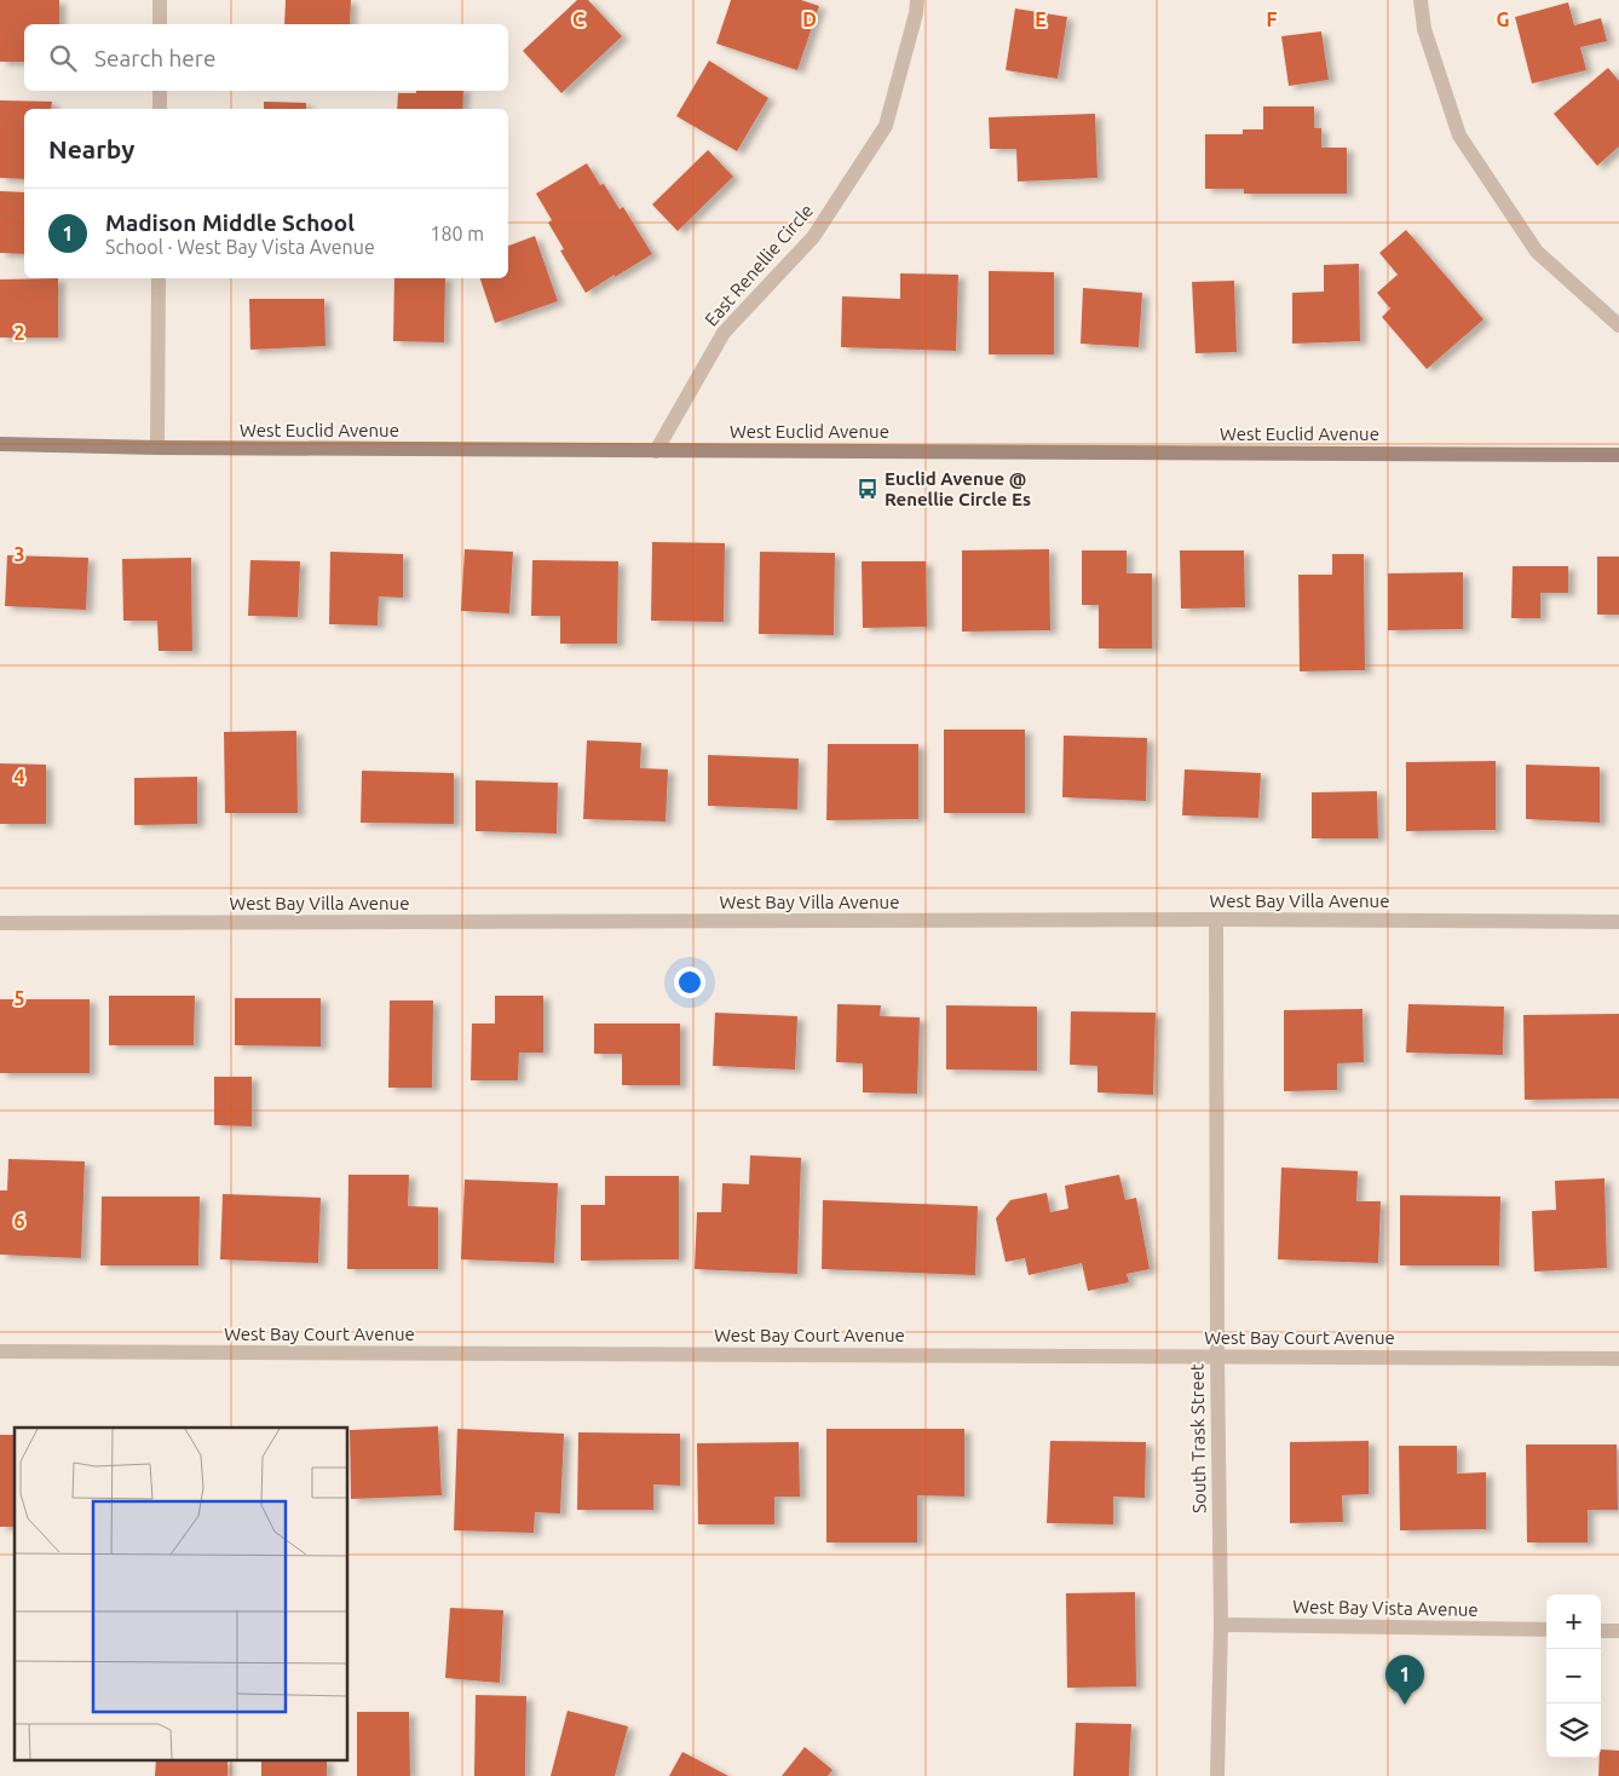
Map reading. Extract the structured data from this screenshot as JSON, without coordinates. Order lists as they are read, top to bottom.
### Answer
{
  "streets": {
    "street": [
      "East Renellie Circle",
      "West Euclid Avenue",
      "West Bay Villa Avenue",
      "West Bay Court Avenue",
      "South Trask Street",
      "West Bay Vista Avenue"
    ]
  },
  "crossings": [
    ["East Renellie Circle", "West Euclid Avenue"],
    ["West Bay Villa Avenue", "South Trask Street"],
    ["West Bay Court Avenue", "South Trask Street"],
    ["South Trask Street", "West Bay Vista Avenue"]
  ],
  "places": {
    "bus stop": ["Euclid Avenue @ Renellie Circle Es"]
  },
  "page": {
    "search": "Search here",
    "heading": "Nearby",
    "list": [
      {
        "mark": "1",
        "name": "Madison Middle School",
        "note": "School · West Bay Vista Avenue",
        "value": "180 m"
      }
    ],
    "map_buttons": ["+", "−"],
    "pins": "1"
  },
  "grid": {
    "columns": [
      "C",
      "D",
      "E",
      "F",
      "G"
    ],
    "rows": [
      "2",
      "3",
      "4",
      "5",
      "6"
    ]
  }
}
